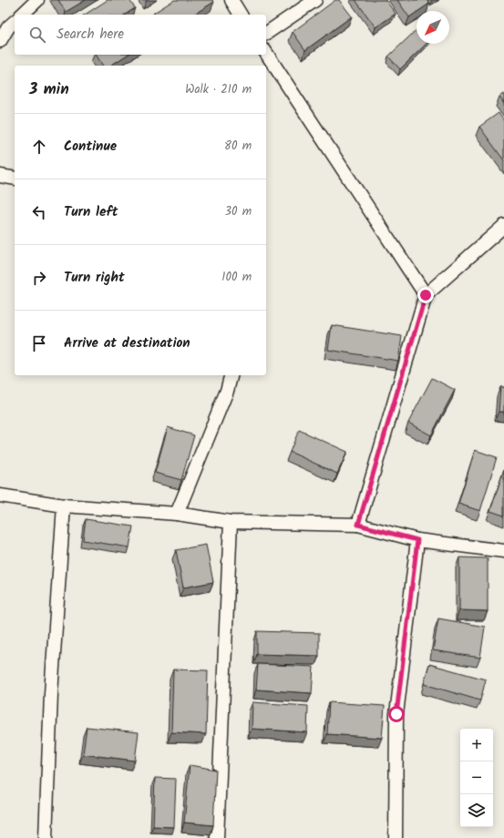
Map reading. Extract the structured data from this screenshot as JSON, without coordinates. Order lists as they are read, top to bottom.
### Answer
{
  "north": "bottom left",
  "page": {
    "search": "Search here",
    "heading": ["3 min", "Walk · 210 m"],
    "list": [
      ["Continue", "80 m"],
      ["Turn left", "30 m"],
      ["Turn right", "100 m"],
      "Arrive at destination"
    ],
    "map_buttons": ["+", "−"]
  }
}
